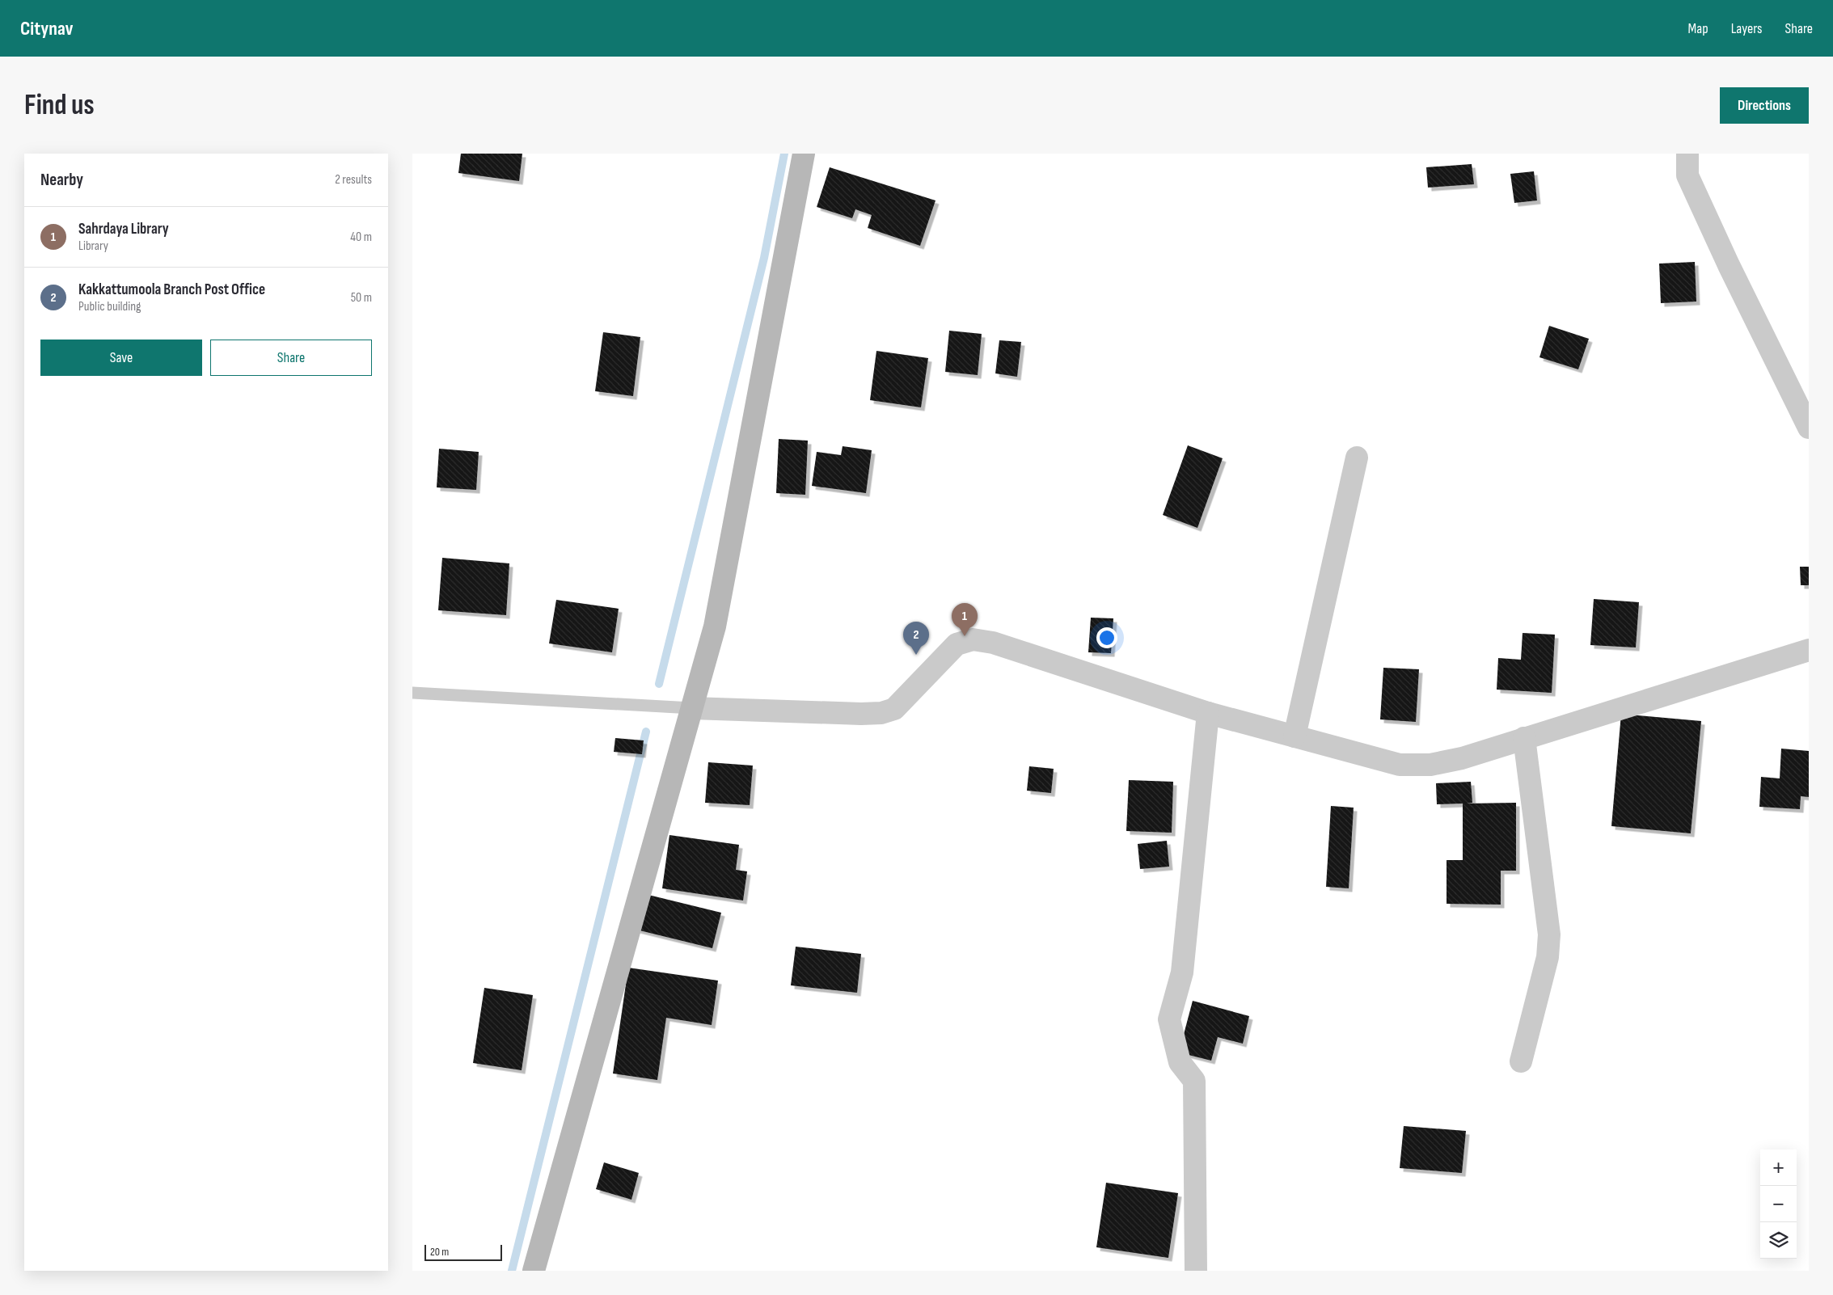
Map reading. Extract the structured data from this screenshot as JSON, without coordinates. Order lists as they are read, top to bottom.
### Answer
{
  "scale_bar": "20 m",
  "page": {
    "header": "Citynav",
    "nav": ["Map", "Layers", "Share"],
    "buttons": [
      "Directions",
      ["Save", "Share"]
    ],
    "title": "Find us",
    "heading": ["Nearby", "2 results"],
    "list": [
      {
        "mark": "1",
        "name": "Sahrdaya Library",
        "note": "Library",
        "value": "40 m"
      },
      {
        "mark": "2",
        "name": "Kakkattumoola Branch Post Office",
        "note": "Public building",
        "value": "50 m"
      }
    ],
    "pins": ["1", "2"],
    "map_buttons": ["+", "−"],
    "scale": "20 m"
  }
}
